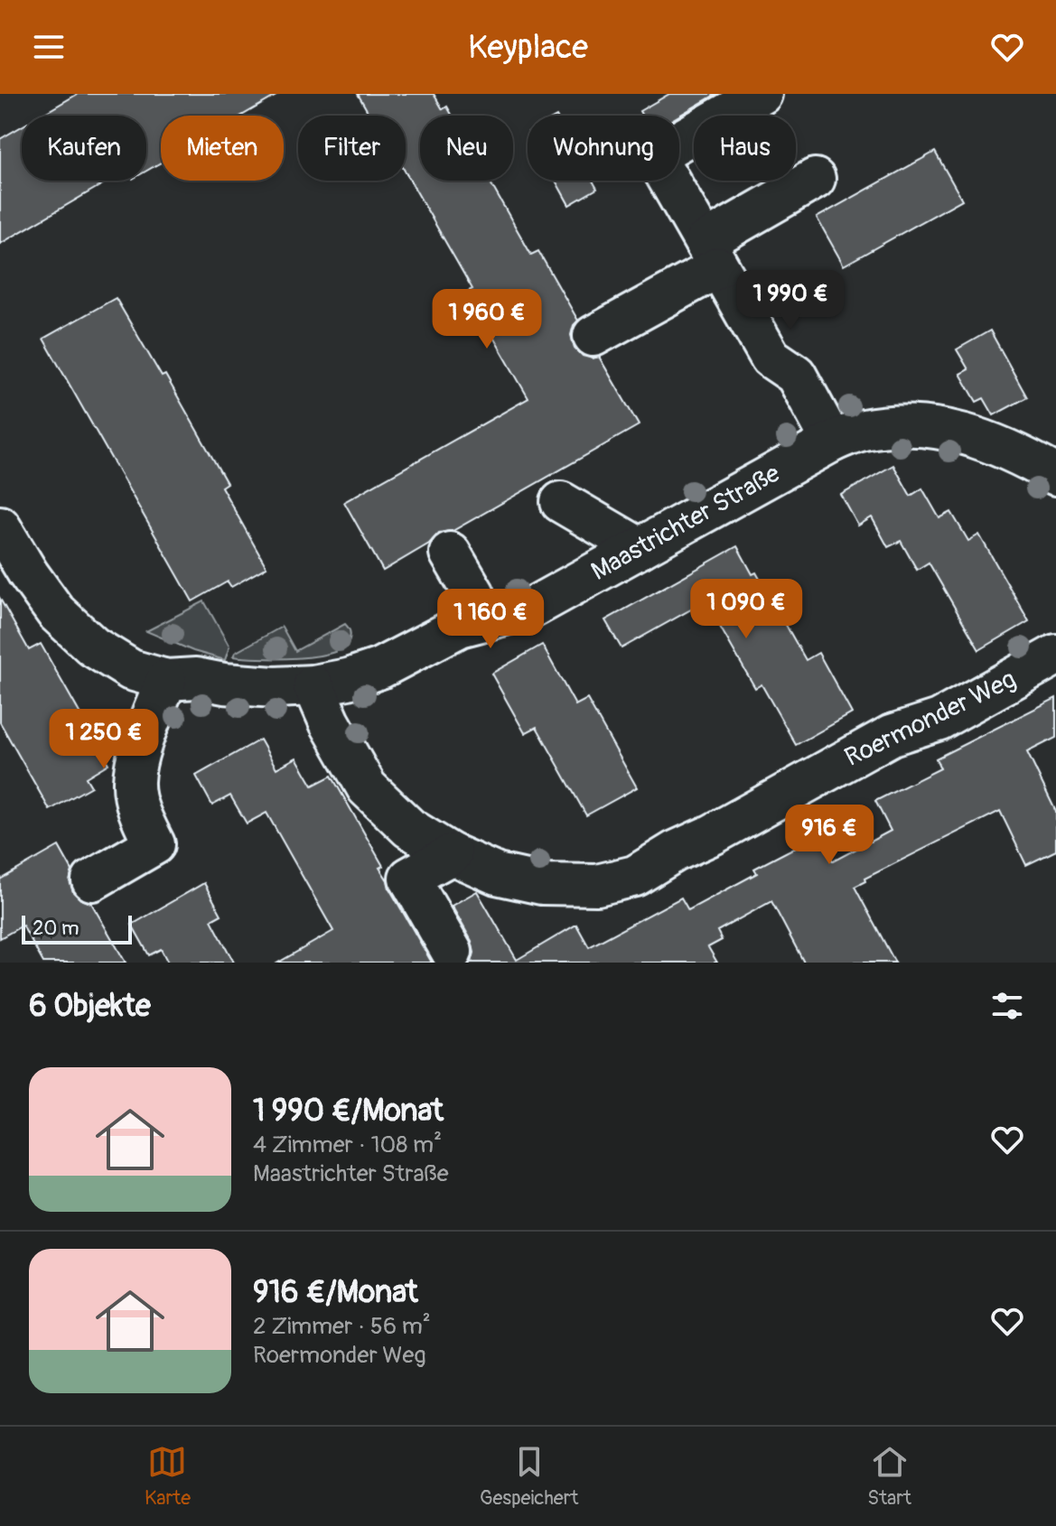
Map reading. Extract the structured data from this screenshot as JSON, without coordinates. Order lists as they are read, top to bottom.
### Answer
{
  "streets": {
    "street": ["Maastrichter Straße", "Roermonder Weg"]
  },
  "crossings": [
    ["Maastrichter Straße", "Roermonder Weg"]
  ],
  "scale_bar": "20 m",
  "page": {
    "header": "Keyplace",
    "chip": [
      "Kaufen",
      "Mieten",
      "Filter",
      "Neu",
      "Wohnung",
      "Haus"
    ],
    "price": [
      "1 990 €",
      "1 960 €",
      "1 090 €",
      "1 160 €",
      "1 250 €",
      "916 €"
    ],
    "scale": "20 m",
    "heading": "6 Objekte",
    "list": [
      {
        "name": "1 990 €/Monat",
        "note": "4 Zimmer · 108 m² · Maastrichter Straße"
      },
      {
        "name": "916 €/Monat",
        "note": "2 Zimmer · 56 m² · Roermonder Weg"
      }
    ],
    "tabs": ["Karte", "Gespeichert", "Start"]
  }
}
